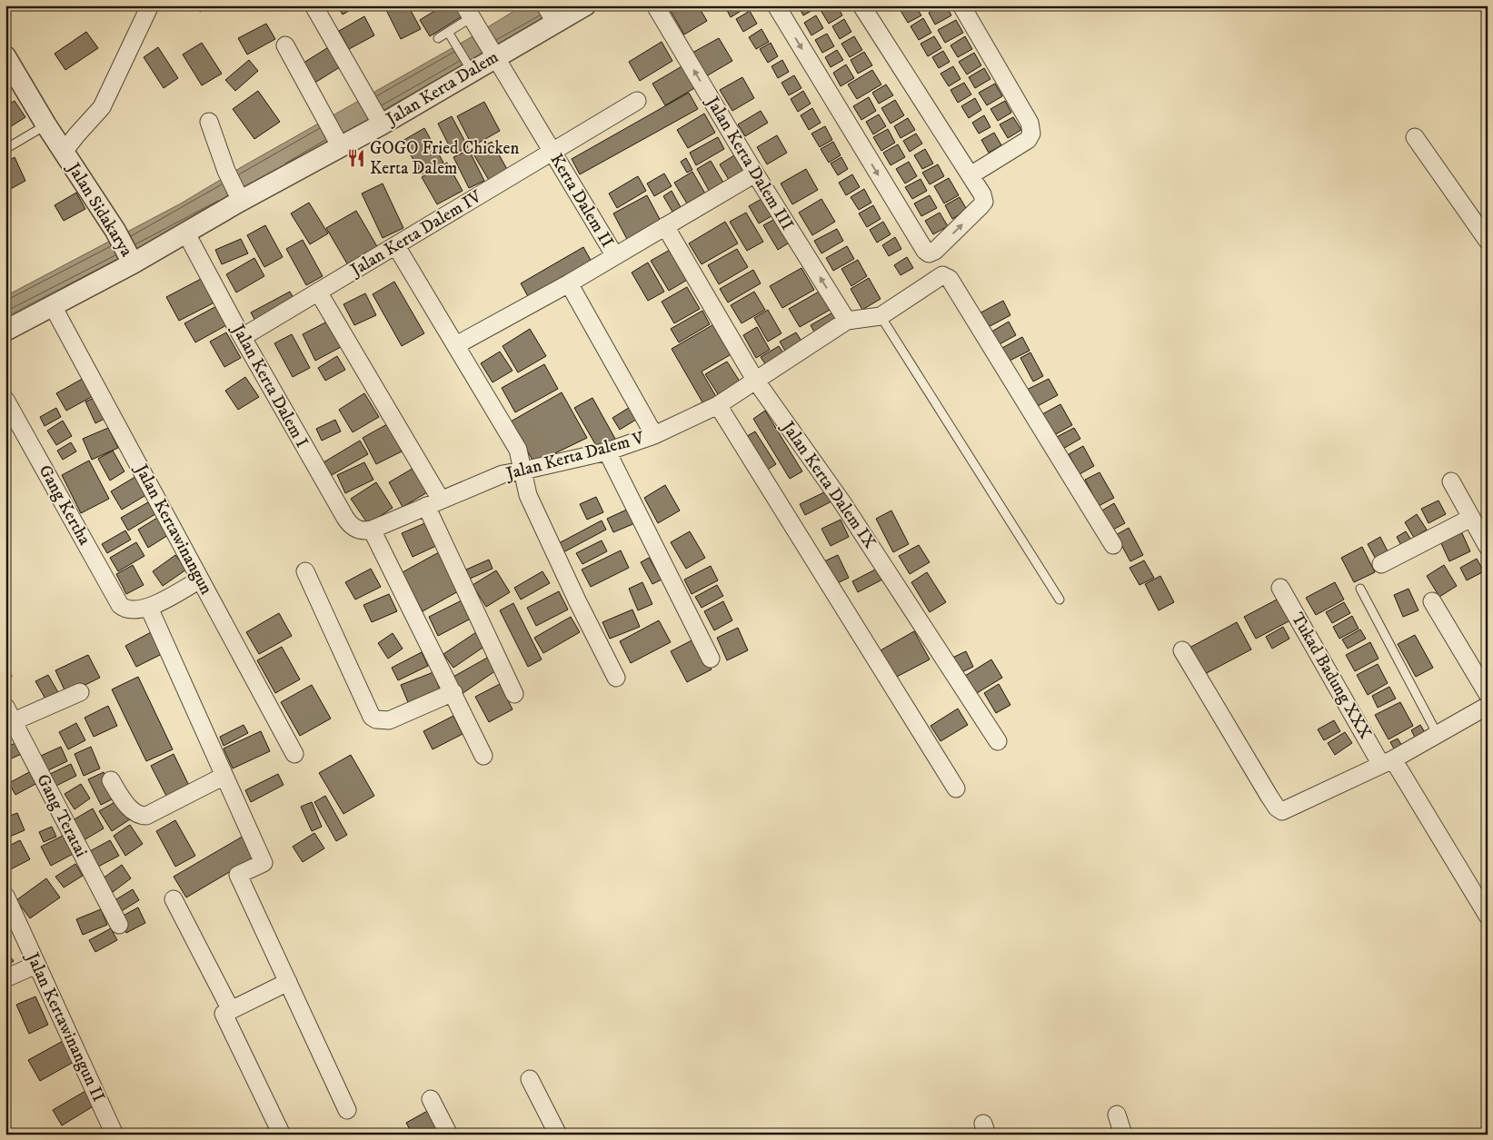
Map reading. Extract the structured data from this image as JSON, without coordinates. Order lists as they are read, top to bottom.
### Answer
{
  "streets": {
    "street": [
      "Jalan Kerta Dalem",
      "Jalan Kerta Dalem III",
      "Kerta Dalem II",
      "Jalan Sidakarya",
      "Jalan Kerta Dalem IV",
      "Jalan Kerta Dalem I",
      "Jalan Kerta Dalem V",
      "Jalan Kerta Dalem IX",
      "Gang Kertha",
      "Jalan Kertawinangun",
      "Tukad Badung XXX",
      "Gang Teratai",
      "Jalan Kertawinangun II"
    ]
  },
  "crossings": [
    ["Jalan Kerta Dalem", "Kerta Dalem II"],
    ["Jalan Kerta Dalem", "Jalan Sidakarya"],
    ["Jalan Kerta Dalem", "Jalan Kerta Dalem I"],
    ["Jalan Kerta Dalem III", "Jalan Kerta Dalem V"],
    ["Kerta Dalem II", "Jalan Kerta Dalem IV"],
    ["Jalan Sidakarya", "Jalan Kertawinangun"],
    ["Jalan Kerta Dalem IV", "Jalan Kerta Dalem I"],
    ["Jalan Kerta Dalem I", "Jalan Kerta Dalem V"],
    ["Jalan Kerta Dalem V", "Jalan Kerta Dalem IX"]
  ],
  "one_way": ["Jalan Kerta Dalem III"],
  "places": {
    "restaurant": ["GOGO Fried Chicken Kerta Dalem"]
  }
}
